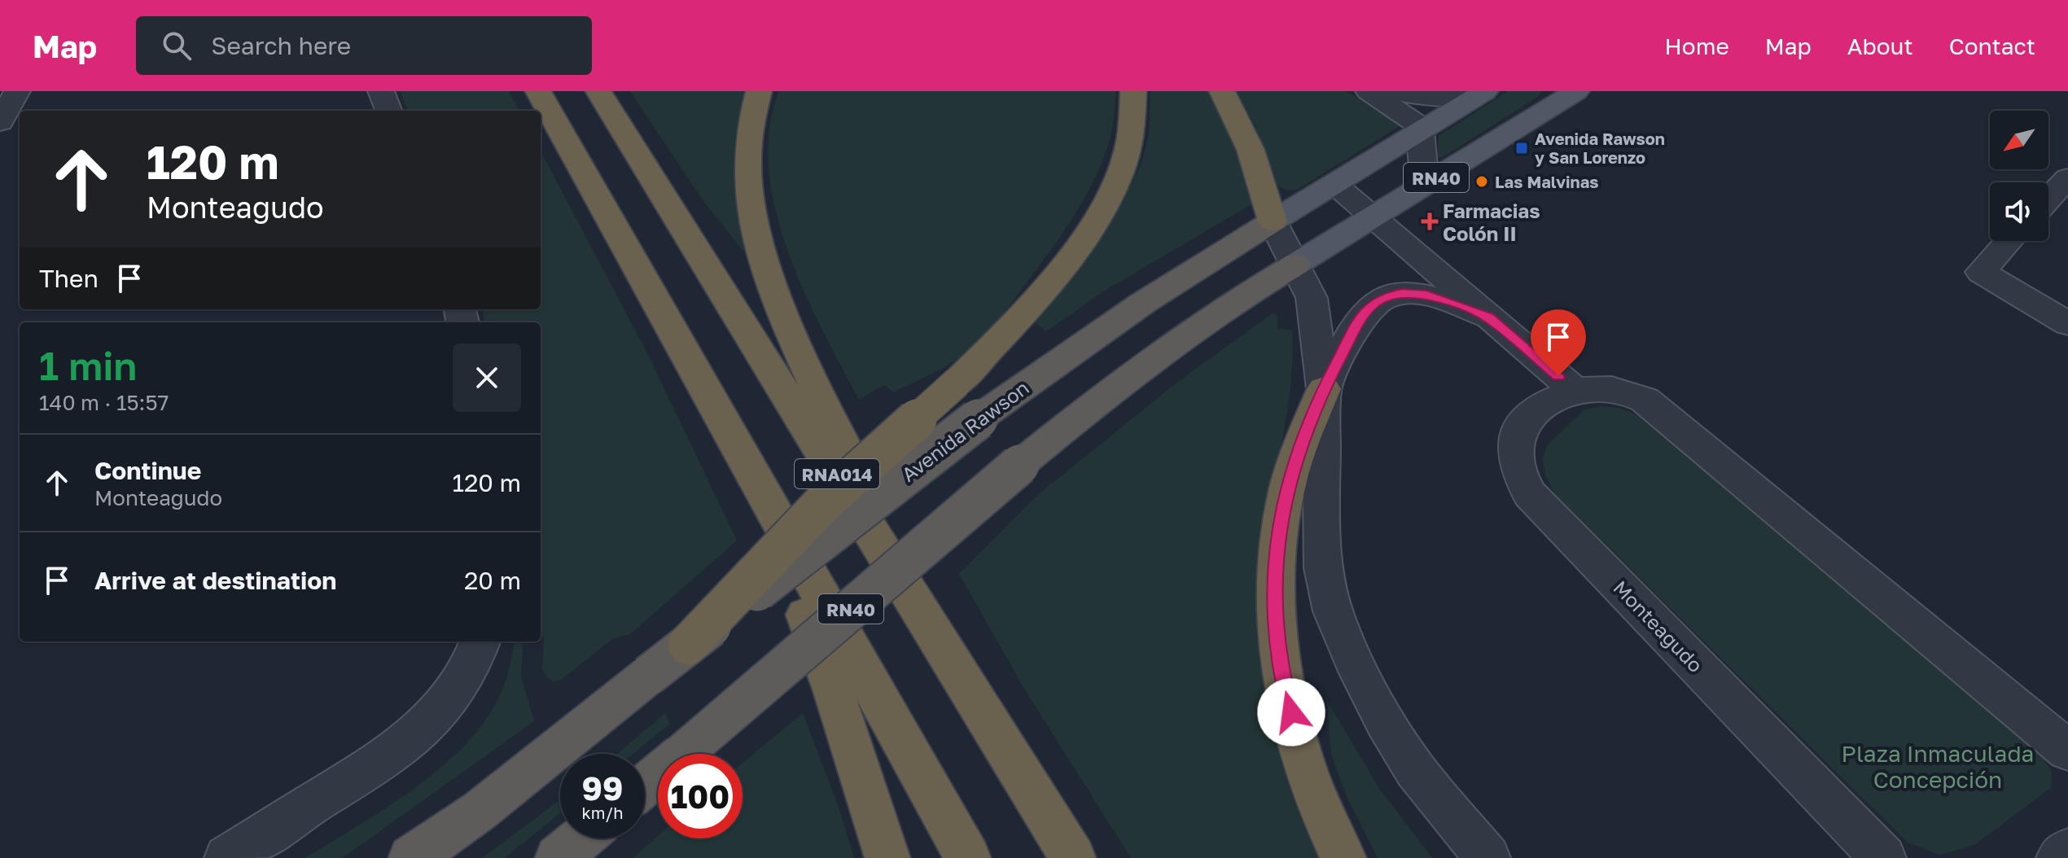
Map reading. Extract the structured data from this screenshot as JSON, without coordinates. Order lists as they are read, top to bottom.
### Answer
{
  "streets": {
    "highway": ["RN40", "Avenida Rawson", "RNA014"],
    "street": ["Monteagudo"]
  },
  "parks": ["Plaza Inmaculada Concepción"],
  "places": {
    "transit": ["Avenida Rawson y San Lorenzo"],
    "other": ["Las Malvinas"],
    "health": ["Farmacias Colón II"]
  },
  "north": "bottom left",
  "page": {
    "header": "Map",
    "search": "Search here",
    "nav": [
      "Home",
      "Map",
      "About",
      "Contact"
    ],
    "turn": ["120 m", "Monteagudo"],
    "then": "Then",
    "heading": ["1 min", "140 m · 15:57"],
    "list": [
      {
        "name": "Continue",
        "note": "Monteagudo",
        "value": "120 m"
      },
      {
        "name": "Arrive at destination",
        "value": "20 m"
      }
    ],
    "speed": "99 km/h",
    "limit": "100"
  }
}
